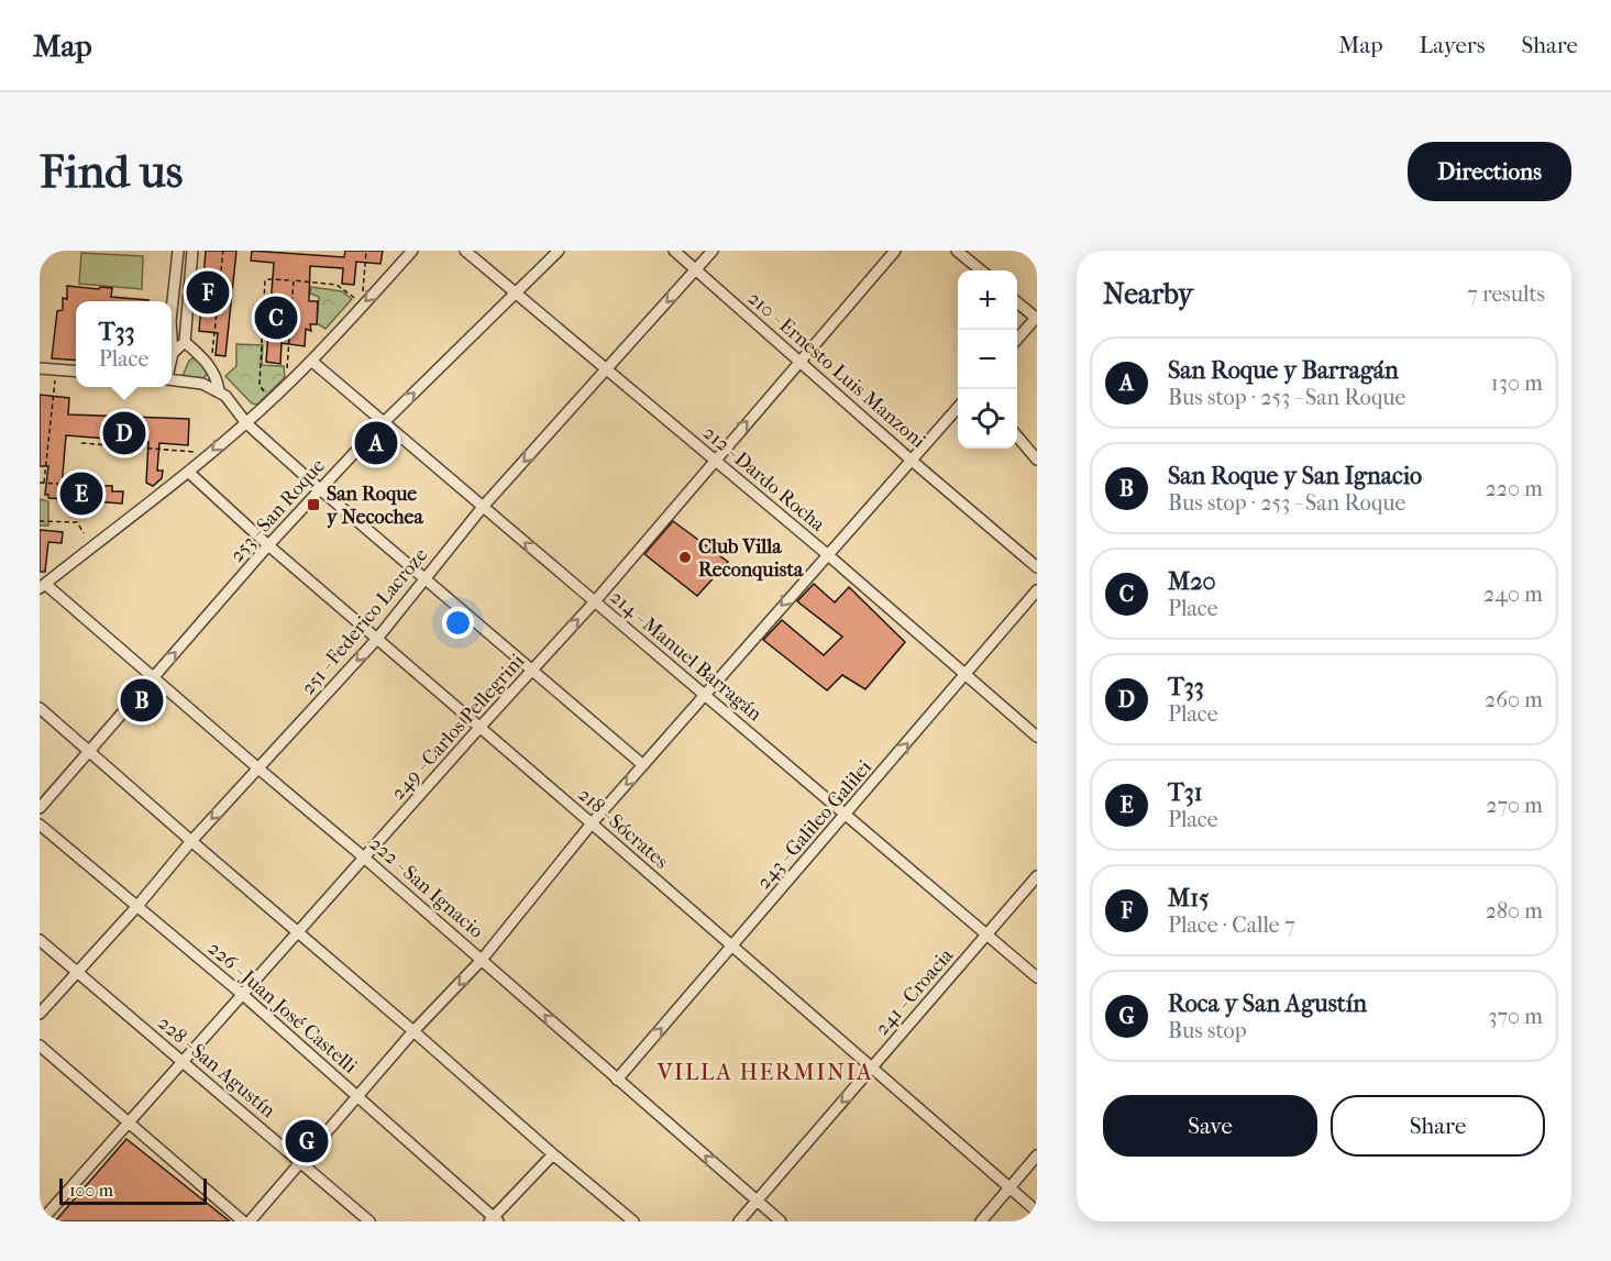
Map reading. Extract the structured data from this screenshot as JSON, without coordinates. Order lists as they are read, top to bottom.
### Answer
{
  "streets": {
    "street": [
      "210 - Ernesto Luis Manzoni",
      "212 - Dardo Rocha",
      "253 - San Roque",
      "251 - Federico Lacroze",
      "214 - Manuel Barragán",
      "249 - Carlos Pellegrini",
      "243 - Galileo Galilei",
      "218 - Sócrates",
      "222 - San Ignacio",
      "241 - Croacia",
      "226 - Juan José Castelli",
      "228 - San Agustín"
    ]
  },
  "crossings": [
    ["210 - Ernesto Luis Manzoni", "251 - Federico Lacroze"],
    ["210 - Ernesto Luis Manzoni", "249 - Carlos Pellegrini"],
    ["212 - Dardo Rocha", "253 - San Roque"],
    ["212 - Dardo Rocha", "251 - Federico Lacroze"],
    ["212 - Dardo Rocha", "249 - Carlos Pellegrini"],
    ["212 - Dardo Rocha", "243 - Galileo Galilei"],
    ["253 - San Roque", "214 - Manuel Barragán"],
    ["253 - San Roque", "218 - Sócrates"],
    ["253 - San Roque", "222 - San Ignacio"],
    ["251 - Federico Lacroze", "214 - Manuel Barragán"],
    ["251 - Federico Lacroze", "218 - Sócrates"],
    ["251 - Federico Lacroze", "222 - San Ignacio"],
    ["251 - Federico Lacroze", "226 - Juan José Castelli"],
    ["251 - Federico Lacroze", "228 - San Agustín"],
    ["214 - Manuel Barragán", "249 - Carlos Pellegrini"],
    ["214 - Manuel Barragán", "243 - Galileo Galilei"],
    ["214 - Manuel Barragán", "241 - Croacia"],
    ["249 - Carlos Pellegrini", "218 - Sócrates"],
    ["249 - Carlos Pellegrini", "222 - San Ignacio"],
    ["249 - Carlos Pellegrini", "226 - Juan José Castelli"],
    ["249 - Carlos Pellegrini", "228 - San Agustín"],
    ["243 - Galileo Galilei", "218 - Sócrates"],
    ["243 - Galileo Galilei", "222 - San Ignacio"],
    ["218 - Sócrates", "241 - Croacia"],
    ["222 - San Ignacio", "241 - Croacia"]
  ],
  "one_way": [
    "253 - San Roque",
    "251 - Federico Lacroze",
    "243 - Galileo Galilei",
    "222 - San Ignacio",
    "241 - Croacia"
  ],
  "districts": ["VILLA HERMINIA"],
  "places": {
    "transit": ["San Roque y Necochea"],
    "other": ["Club Villa Reconquista"]
  },
  "scale_bar": "100 m",
  "page": {
    "header": "Map",
    "nav": ["Map", "Layers", "Share"],
    "buttons": [
      "Directions",
      ["Save", "Share"]
    ],
    "title": "Find us",
    "heading": ["Nearby", "7 results"],
    "pins": [
      "F",
      "C",
      "D",
      "A",
      "E",
      "B",
      "G"
    ],
    "map_buttons": ["+", "−"],
    "popup": ["T33", "Place"],
    "list": [
      {
        "mark": "A",
        "name": "San Roque y Barragán",
        "note": "Bus stop · 253 - San Roque",
        "value": "130 m"
      },
      {
        "mark": "B",
        "name": "San Roque y San Ignacio",
        "note": "Bus stop · 253 - San Roque",
        "value": "220 m"
      },
      {
        "mark": "C",
        "name": "M20",
        "note": "Place",
        "value": "240 m"
      },
      {
        "mark": "D",
        "name": "T33",
        "note": "Place",
        "value": "260 m"
      },
      {
        "mark": "E",
        "name": "T31",
        "note": "Place",
        "value": "270 m"
      },
      {
        "mark": "F",
        "name": "M15",
        "note": "Place · Calle 7",
        "value": "280 m"
      },
      {
        "mark": "G",
        "name": "Roca y San Agustín",
        "note": "Bus stop",
        "value": "370 m"
      }
    ],
    "scale": "100 m"
  }
}
